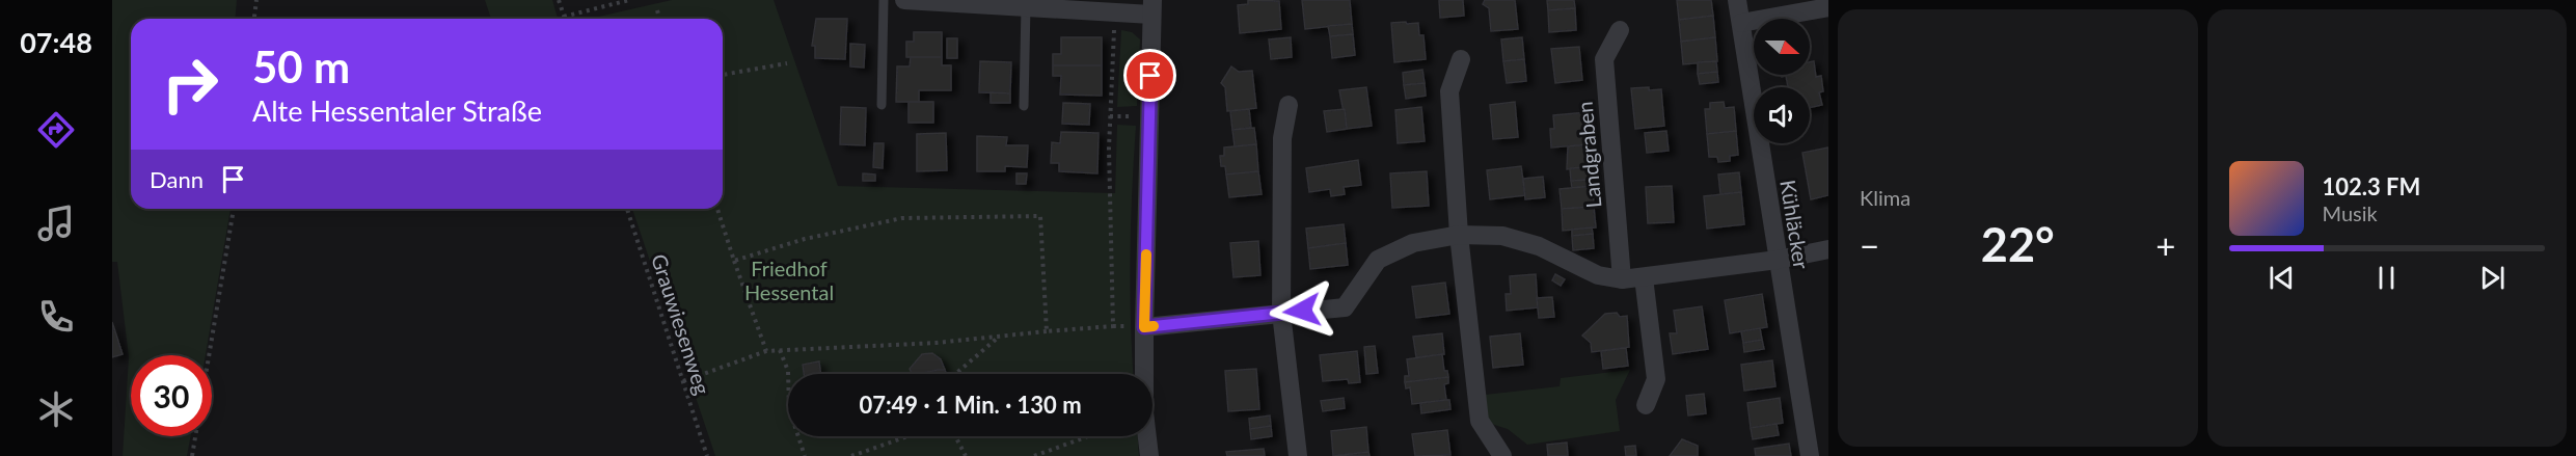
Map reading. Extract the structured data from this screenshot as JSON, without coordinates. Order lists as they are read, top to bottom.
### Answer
{
  "streets": {
    "street": ["Landgraben", "Kühläcker"],
    "path": ["Grauwiesenweg"]
  },
  "parks": ["Friedhof Hessental"],
  "north": "right",
  "page": {
    "tabs": "07:48",
    "tile": "Klima",
    "turn": ["50 m", "Alte Hessentaler Straße"],
    "then": "Dann",
    "song": ["102.3 FM", "Musik"],
    "heat": ["−", "22°", "+"],
    "limit": "30",
    "trip": "07:49 · 1 Min. · 130 m"
  }
}
